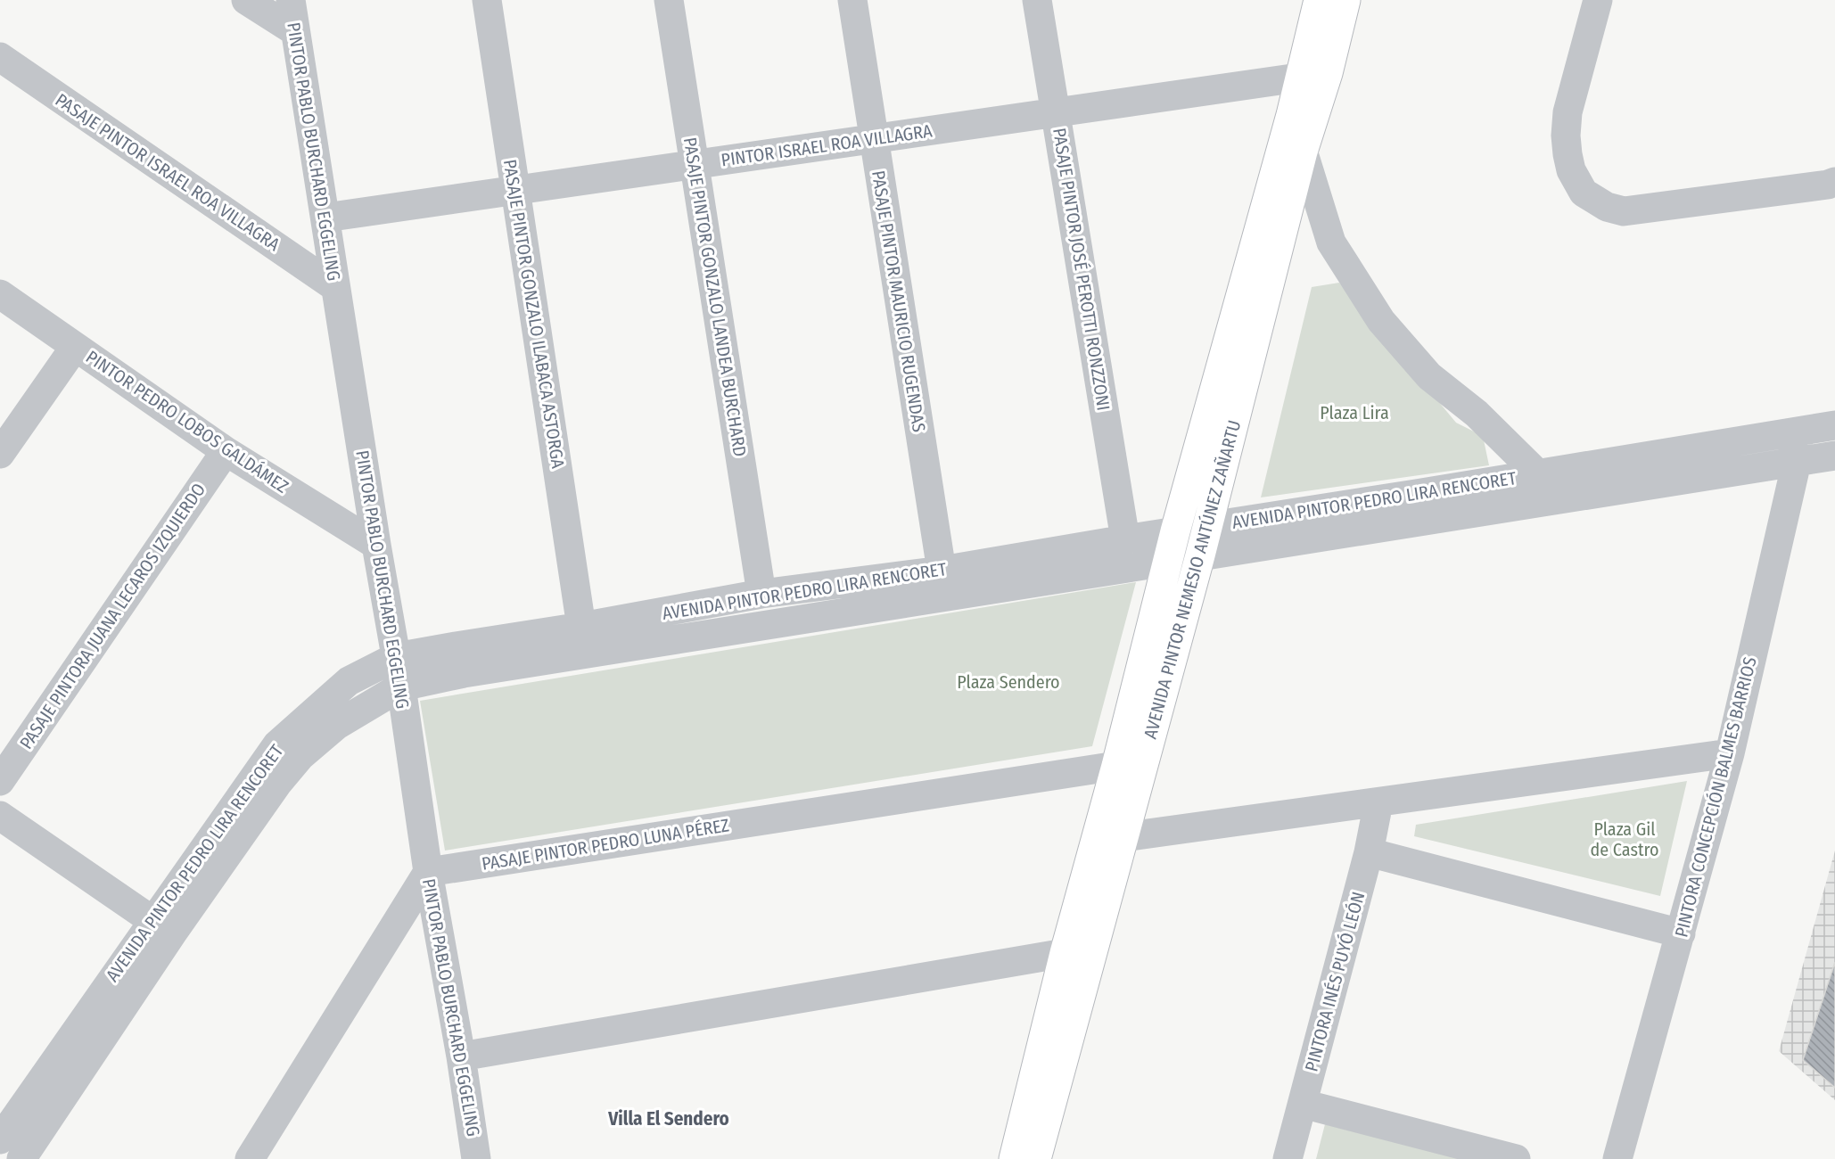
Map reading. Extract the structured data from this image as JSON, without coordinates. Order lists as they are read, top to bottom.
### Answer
{
  "streets": {
    "street": [
      "PINTOR ISRAEL ROA VILLAGRA",
      "PINTOR PABLO BURCHARD EGGELING",
      "PASAJE PINTOR ISRAEL ROA VILLAGRA",
      "PASAJE PINTOR JOSÉ PEROTTI RONZZONI",
      "PASAJE PINTOR GONZALO LANDEA BURCHARD",
      "PASAJE PINTOR MAURICIO RUGENDAS",
      "PASAJE PINTOR GONZALO ILABACA ASTORGA",
      "PINTOR PEDRO LOBOS GALDÁMEZ",
      "AVENIDA PINTOR PEDRO LIRA RENCORET",
      "AVENIDA PINTOR NEMESIO ANTÚNEZ ZAÑARTU",
      "PASAJE PINTORA JUANA LECAROS IZQUIERDO",
      "PINTORA CONCEPCIÓN BALMES BARRIOS",
      "PASAJE PINTOR PEDRO LUNA PÉREZ",
      "PINTORA INÉS PUYÓ LEÓN"
    ]
  },
  "crossings": [
    ["PINTOR ISRAEL ROA VILLAGRA", "PINTOR PABLO BURCHARD EGGELING"],
    ["PINTOR ISRAEL ROA VILLAGRA", "PASAJE PINTOR JOSÉ PEROTTI RONZZONI"],
    ["PINTOR ISRAEL ROA VILLAGRA", "PASAJE PINTOR GONZALO LANDEA BURCHARD"],
    ["PINTOR ISRAEL ROA VILLAGRA", "PASAJE PINTOR MAURICIO RUGENDAS"],
    ["PINTOR ISRAEL ROA VILLAGRA", "PASAJE PINTOR GONZALO ILABACA ASTORGA"],
    ["PINTOR ISRAEL ROA VILLAGRA", "AVENIDA PINTOR NEMESIO ANTÚNEZ ZAÑARTU"],
    ["PINTOR PABLO BURCHARD EGGELING", "PASAJE PINTOR ISRAEL ROA VILLAGRA"],
    ["PINTOR PABLO BURCHARD EGGELING", "PINTOR PEDRO LOBOS GALDÁMEZ"],
    ["PINTOR PABLO BURCHARD EGGELING", "AVENIDA PINTOR PEDRO LIRA RENCORET"],
    ["PINTOR PABLO BURCHARD EGGELING", "PASAJE PINTOR PEDRO LUNA PÉREZ"],
    ["PASAJE PINTOR JOSÉ PEROTTI RONZZONI", "AVENIDA PINTOR PEDRO LIRA RENCORET"],
    ["PASAJE PINTOR GONZALO LANDEA BURCHARD", "AVENIDA PINTOR PEDRO LIRA RENCORET"],
    ["PASAJE PINTOR MAURICIO RUGENDAS", "AVENIDA PINTOR PEDRO LIRA RENCORET"],
    ["PASAJE PINTOR GONZALO ILABACA ASTORGA", "AVENIDA PINTOR PEDRO LIRA RENCORET"],
    ["PINTOR PEDRO LOBOS GALDÁMEZ", "PASAJE PINTORA JUANA LECAROS IZQUIERDO"],
    ["AVENIDA PINTOR PEDRO LIRA RENCORET", "AVENIDA PINTOR NEMESIO ANTÚNEZ ZAÑARTU"],
    ["AVENIDA PINTOR PEDRO LIRA RENCORET", "PINTORA CONCEPCIÓN BALMES BARRIOS"],
    ["AVENIDA PINTOR NEMESIO ANTÚNEZ ZAÑARTU", "PASAJE PINTOR PEDRO LUNA PÉREZ"]
  ],
  "districts": ["Villa El Sendero"],
  "parks": ["Plaza Lira", "Plaza Sendero", "Plaza Gil de Castro"]
}
